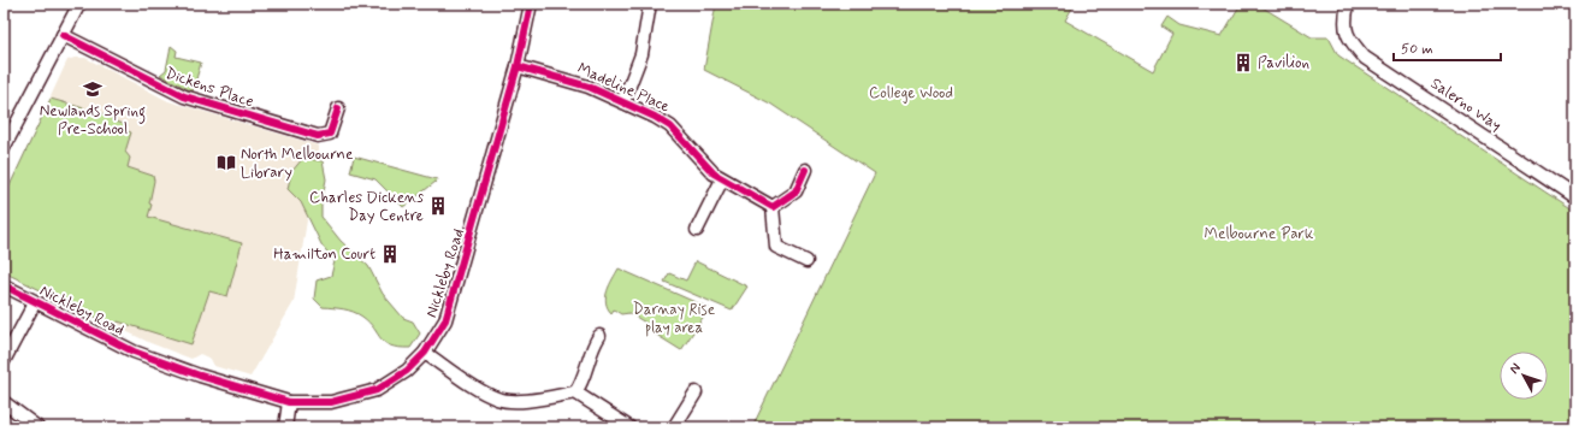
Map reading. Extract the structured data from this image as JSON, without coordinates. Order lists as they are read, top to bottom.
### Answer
{
  "streets": {
    "street": [
      "Dickens Place",
      "Madeline Place",
      "Salerno Way",
      "Nickleby Road"
    ]
  },
  "crossings": [
    ["Madeline Place", "Nickleby Road"]
  ],
  "parks": ["College Wood", "Melbourne Park", "Darnay Rise play area"],
  "places": {
    "building": ["Pavilion", "Charles Dickens Day Centre", "Hamilton Court"],
    "school or university": ["Newlands Spring Pre-School"],
    "library": ["North Melbourne Library"]
  },
  "scale_bar": "50 m",
  "north": "top left"
}
